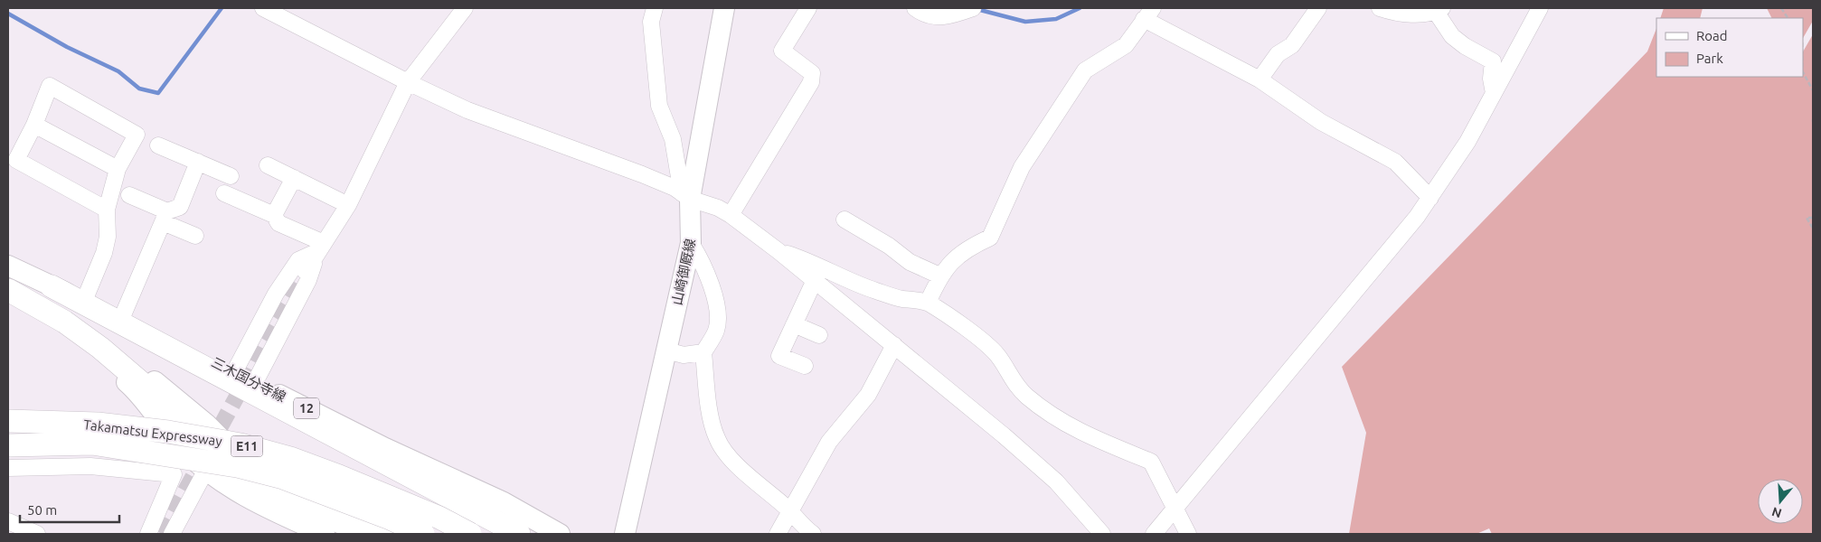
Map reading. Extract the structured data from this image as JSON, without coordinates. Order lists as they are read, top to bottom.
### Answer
{
  "streets": {
    "highway": ["Takamatsu Expressway", "E11"],
    "main road": ["山崎御厩線", "三木国分寺線", "12"]
  },
  "legend": ["Road", "Park"],
  "scale_bar": "50 m",
  "north": "bottom"
}
